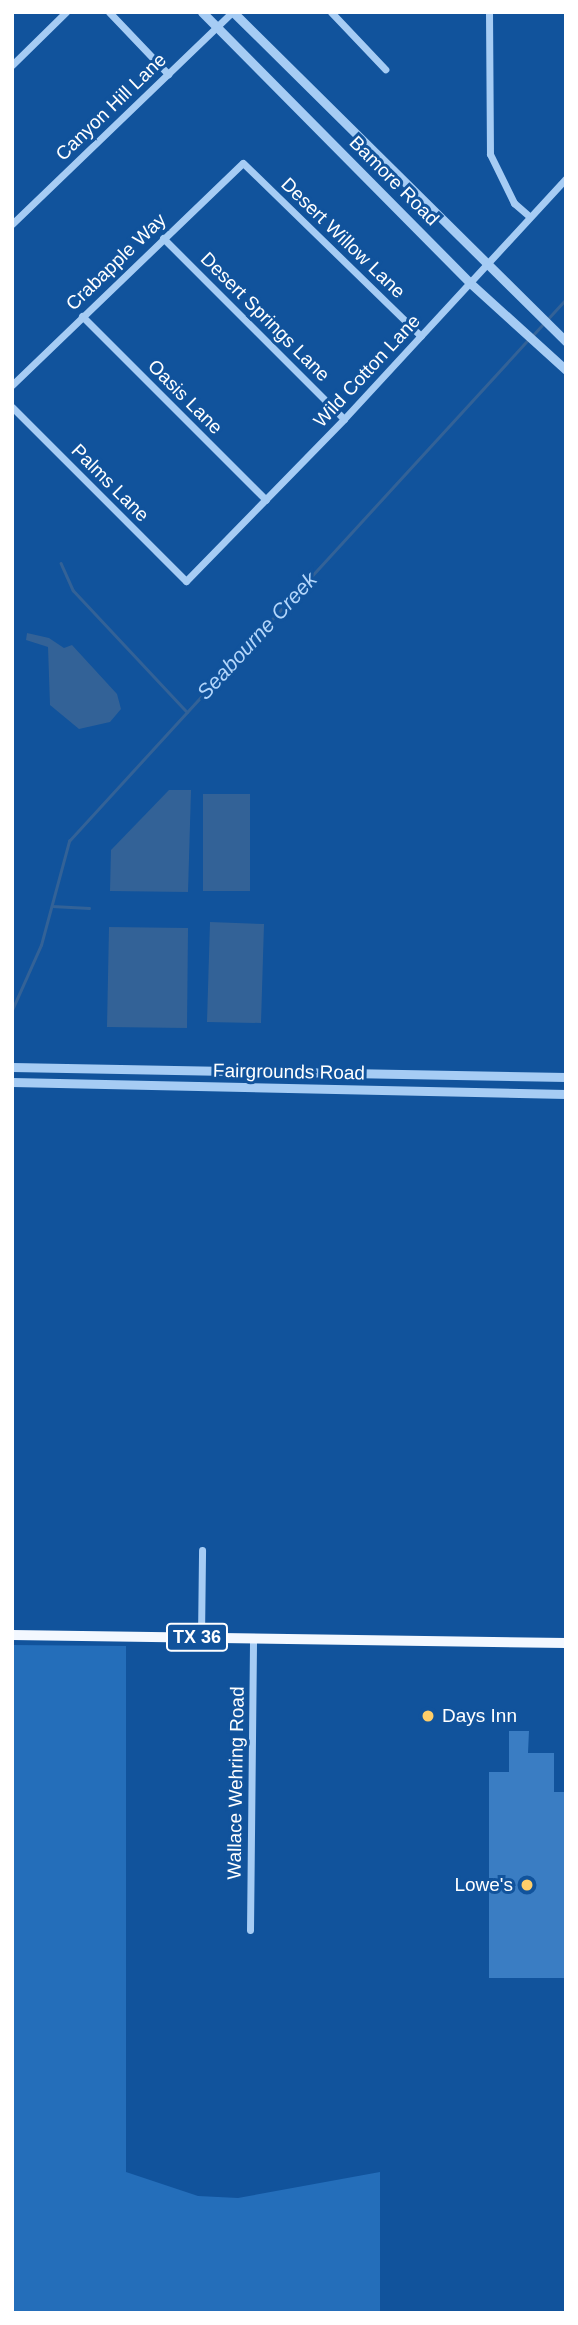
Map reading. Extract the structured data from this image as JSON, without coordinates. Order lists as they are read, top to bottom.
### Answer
{
  "streets": {
    "main road": ["TX 36"],
    "street": [
      "Canyon Hill Lane",
      "Bamore Road",
      "Desert Willow Lane",
      "Crabapple Way",
      "Desert Springs Lane",
      "Wild Cotton Lane",
      "Oasis Lane",
      "Palms Lane",
      "Fairgrounds Road",
      "Wallace Wehring Road"
    ]
  },
  "crossings": [
    ["Canyon Hill Lane", "Bamore Road"],
    ["Bamore Road", "Wild Cotton Lane"],
    ["Desert Willow Lane", "Crabapple Way"],
    ["Desert Willow Lane", "Wild Cotton Lane"],
    ["Crabapple Way", "Desert Springs Lane"],
    ["Crabapple Way", "Oasis Lane"],
    ["Desert Springs Lane", "Wild Cotton Lane"],
    ["Wild Cotton Lane", "Oasis Lane"],
    ["Wild Cotton Lane", "Palms Lane"],
    ["TX 36", "Wallace Wehring Road"]
  ],
  "water": ["Seabourne Creek"],
  "places": ["Days Inn", "Lowe's"]
}
